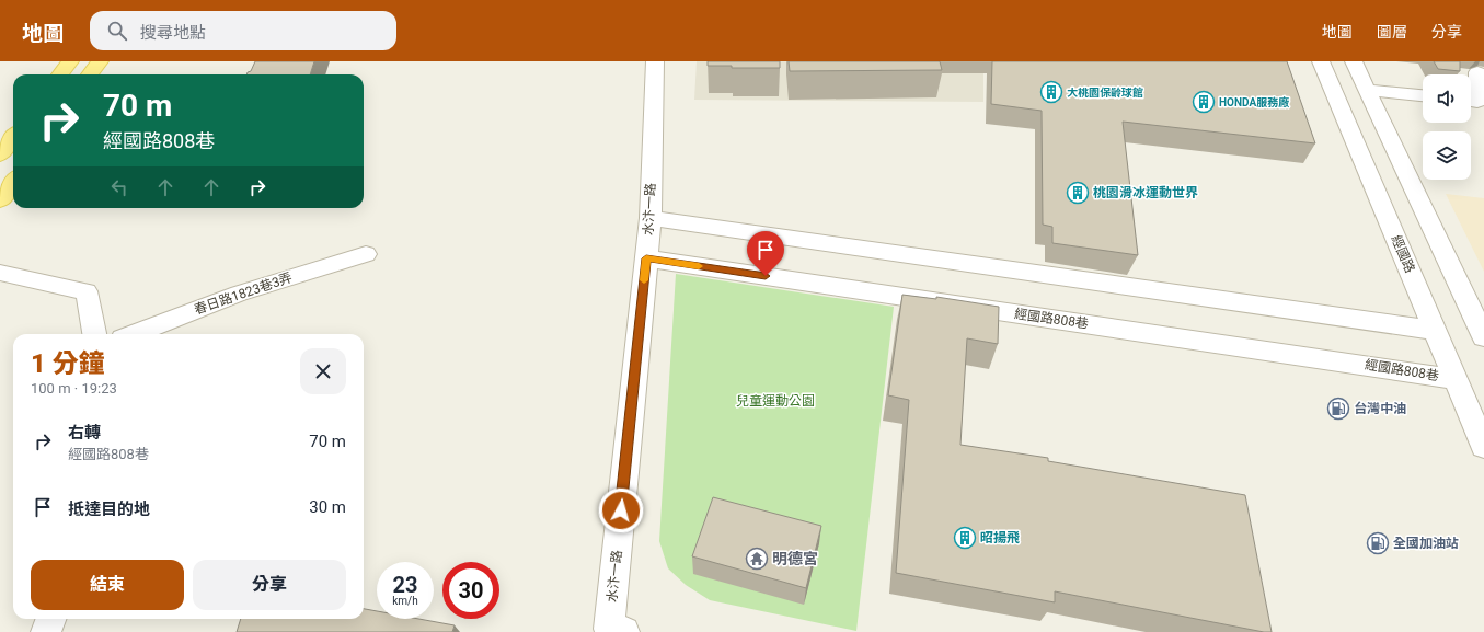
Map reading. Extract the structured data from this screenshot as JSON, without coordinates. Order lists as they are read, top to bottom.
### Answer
{
  "streets": {
    "street": [
      "水汴一路",
      "經國路",
      "春日路1823巷3弄",
      "經國路808巷"
    ]
  },
  "crossings": [
    ["水汴一路", "經國路808巷"],
    ["經國路", "經國路808巷"]
  ],
  "parks": ["兒童運動公園"],
  "places": {
    "building": [
      "大桃園保齡球館",
      "HONDA服務廠",
      "桃園滑冰運動世界",
      "昭揚飛"
    ],
    "fuel station": ["台灣中油", "全國加油站"],
    "temple": ["明德宮"]
  },
  "page": {
    "header": "地圖",
    "search": "搜尋地點",
    "nav": ["地圖", "圖層", "分享"],
    "turn": ["70 m", "經國路808巷"],
    "heading": ["1 分鐘", "100 m · 19:23"],
    "list": [
      {
        "name": "右轉",
        "note": "經國路808巷",
        "value": "70 m"
      },
      {
        "name": "抵達目的地",
        "value": "30 m"
      }
    ],
    "buttons": ["結束", "分享"],
    "speed": "23 km/h",
    "limit": "30"
  }
}
